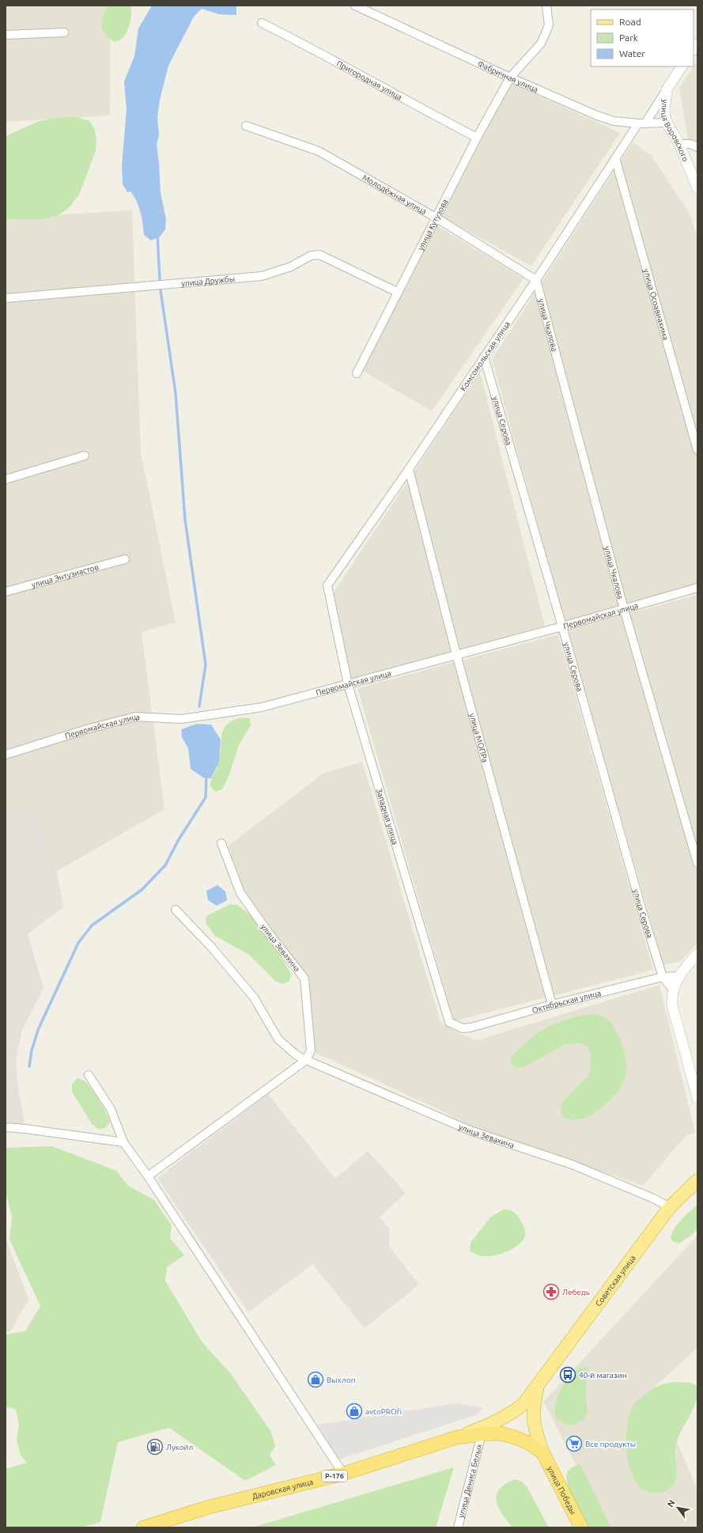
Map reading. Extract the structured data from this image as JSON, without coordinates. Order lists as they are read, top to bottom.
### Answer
{
  "streets": {
    "highway": ["Р-176", "Даровская улица", "улица Победы"],
    "main road": ["Советская улица"],
    "street": [
      "Фабричная улица",
      "Пригородная улица",
      "улица Воровского",
      "Молодёжная улица",
      "улица Кутузова",
      "улица Дружбы",
      "улица Осоавиахима",
      "улица Чкалова",
      "Комсомольская улица",
      "улица Серова",
      "улица Энтузиастов",
      "Первомайская улица",
      "улица МОПРа",
      "Западная улица",
      "улица Зевахина",
      "Октябрьская улица",
      "улица Дениса Белых"
    ]
  },
  "crossings": [
    ["Фабричная улица", "улица Воровского"],
    ["Фабричная улица", "улица Кутузова"],
    ["Фабричная улица", "Комсомольская улица"],
    ["Пригородная улица", "улица Кутузова"],
    ["улица Воровского", "Комсомольская улица"],
    ["Молодёжная улица", "улица Кутузова"],
    ["Молодёжная улица", "улица Чкалова"],
    ["Молодёжная улица", "Комсомольская улица"],
    ["улица Кутузова", "улица Дружбы"],
    ["улица Осоавиахима", "Комсомольская улица"],
    ["улица Чкалова", "Комсомольская улица"],
    ["улица Чкалова", "Первомайская улица"],
    ["Комсомольская улица", "улица Серова"],
    ["Комсомольская улица", "улица МОПРа"],
    ["Комсомольская улица", "Западная улица"],
    ["улица Серова", "Первомайская улица"],
    ["улица Серова", "Октябрьская улица"],
    ["Первомайская улица", "улица МОПРа"],
    ["Первомайская улица", "Западная улица"],
    ["улица МОПРа", "Октябрьская улица"],
    ["Западная улица", "Октябрьская улица"],
    ["улица Зевахина", "Советская улица"],
    ["Советская улица", "Даровская улица"],
    ["Советская улица", "улица Победы"],
    ["улица Дениса Белых", "Даровская улица"],
    ["Даровская улица", "улица Победы"]
  ],
  "places": {
    "pharmacy": ["Лебедь"],
    "bus stop": ["40-й магазин"],
    "shop": ["Выхлоп", "avtoPROfi"],
    "supermarket": ["Все продукты"],
    "fuel station": ["Лукойл"]
  },
  "legend": ["Road", "Park", "Water"],
  "north": "top left"
}
